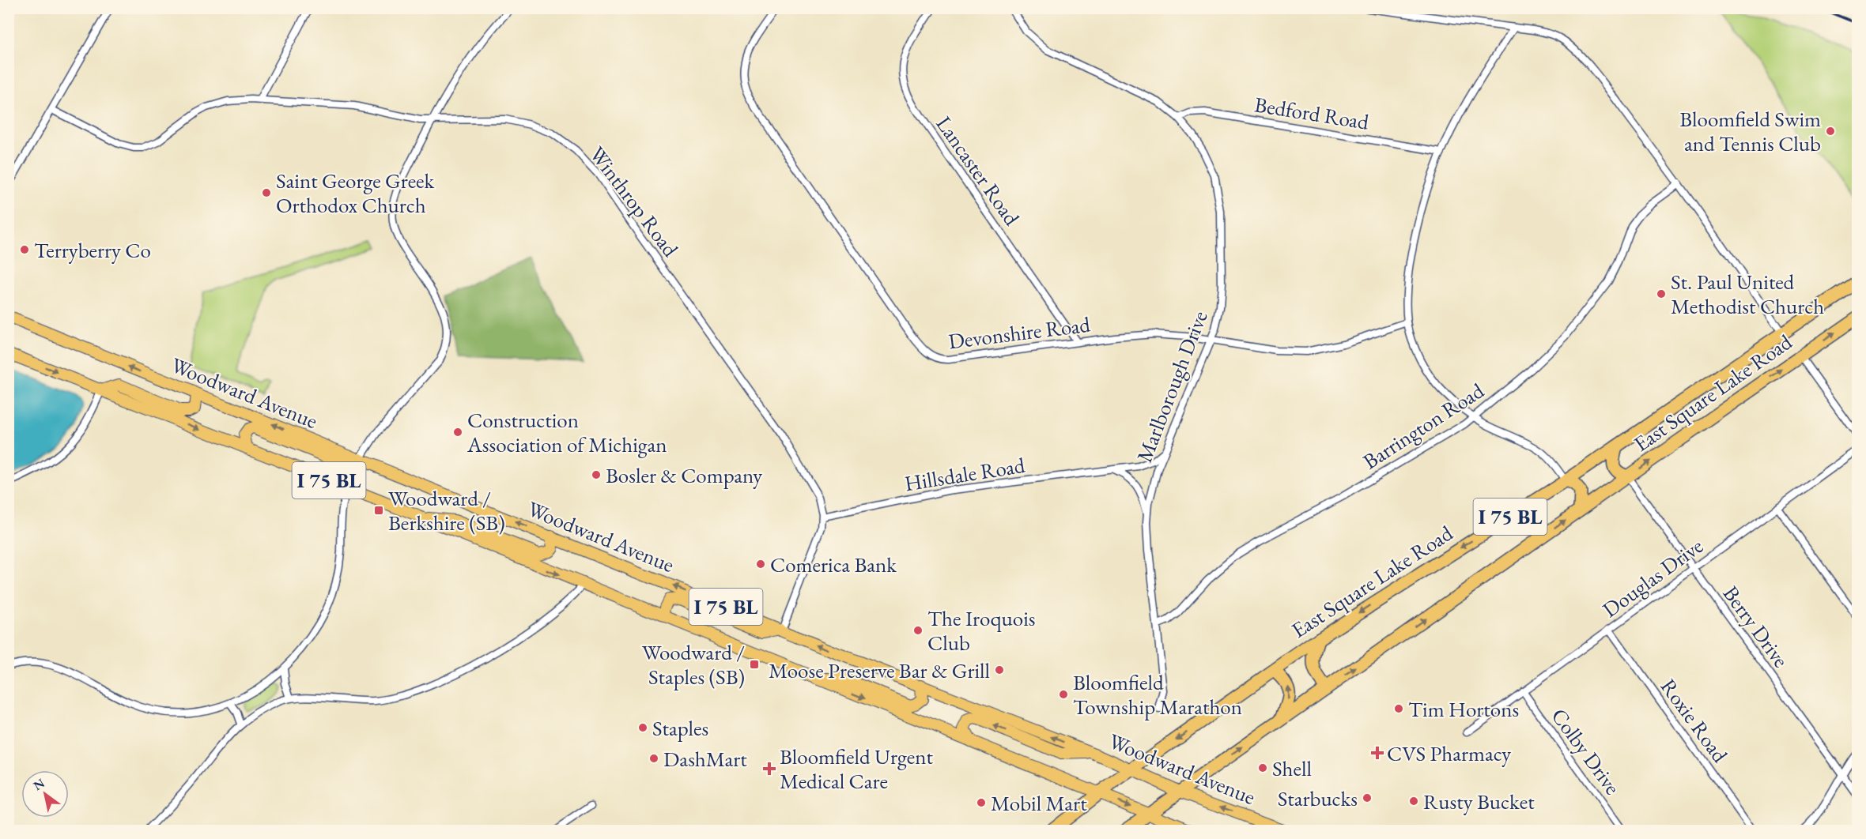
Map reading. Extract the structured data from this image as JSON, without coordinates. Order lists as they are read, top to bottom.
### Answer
{
  "streets": {
    "highway": ["East Square Lake Road", "I 75 BL"],
    "main road": ["Woodward Avenue"],
    "street": [
      "Bedford Road",
      "Lancaster Road",
      "Winthrop Road",
      "Devonshire Road",
      "Marlborough Drive",
      "Barrington Road",
      "Hillsdale Road",
      "Douglas Drive",
      "Berry Drive",
      "Roxie Road",
      "Colby Drive"
    ]
  },
  "crossings": [
    ["Bedford Road", "Marlborough Drive"],
    ["Lancaster Road", "Devonshire Road"],
    ["Winthrop Road", "Hillsdale Road"],
    ["Devonshire Road", "Marlborough Drive"],
    ["Marlborough Drive", "Barrington Road"],
    ["Marlborough Drive", "Hillsdale Road"],
    ["Woodward Avenue", "East Square Lake Road"],
    ["East Square Lake Road", "I 75 BL"],
    ["East Square Lake Road", "Berry Drive"],
    ["Douglas Drive", "Berry Drive"],
    ["Douglas Drive", "Roxie Road"],
    ["Douglas Drive", "Colby Drive"]
  ],
  "places": {
    "other": [
      "Bloomfield Swim and Tennis Club",
      "Saint George Greek Orthodox Church",
      "Terryberry Co",
      "St. Paul United Methodist Church",
      "Construction Association of Michigan",
      "Bosler & Company",
      "Comerica Bank",
      "The Iroquois Club",
      "Moose Preserve Bar & Grill",
      "Bloomfield Township Marathon",
      "Tim Hortons",
      "Staples",
      "DashMart",
      "Shell",
      "Starbucks",
      "Rusty Bucket",
      "Mobil Mart"
    ],
    "transit": ["Woodward / Berkshire (SB)", "Woodward / Staples (SB)"],
    "health": ["CVS Pharmacy", "Bloomfield Urgent Medical Care"]
  },
  "north": "top left"
}
